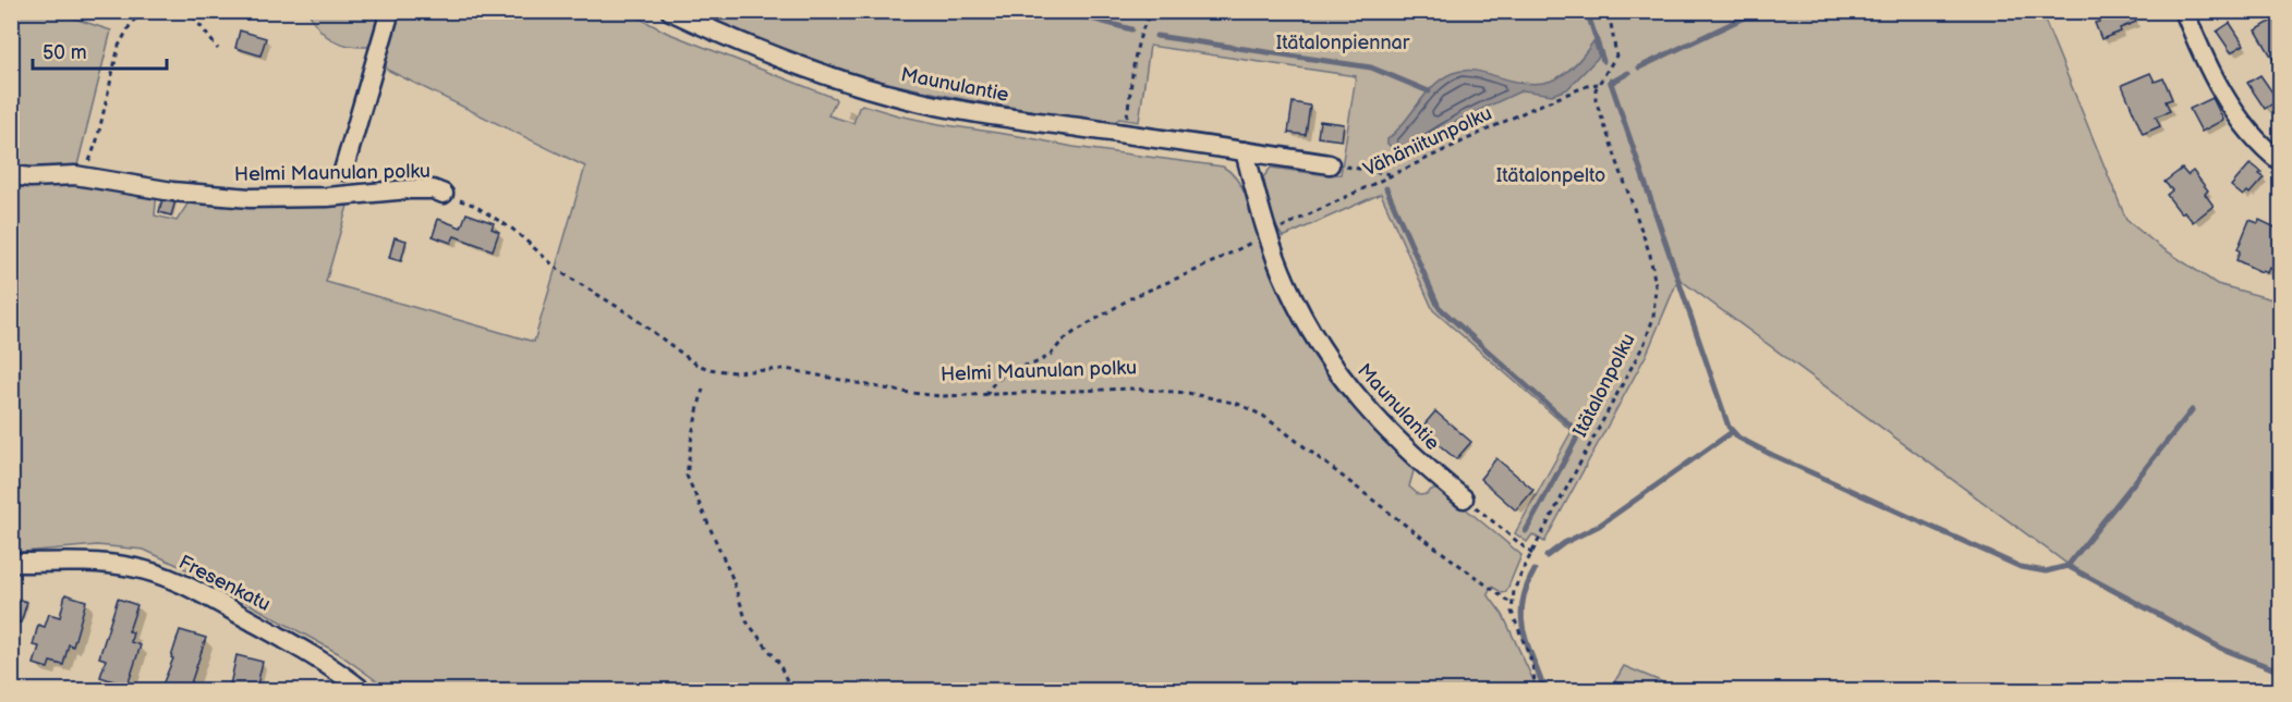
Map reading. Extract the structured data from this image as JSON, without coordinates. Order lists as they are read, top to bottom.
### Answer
{
  "streets": {
    "street": ["Maunulantie", "Helmi Maunulan polku", "Fresenkatu"],
    "path": ["Vähäniitunpolku", "Itätalonpolku"]
  },
  "crossings": [
    ["Vähäniitunpolku", "Itätalonpolku"],
    ["Helmi Maunulan polku", "Itätalonpolku"]
  ],
  "parks": ["Itätalonpiennar", "Itätalonpelto"],
  "scale_bar": "50 m"
}
